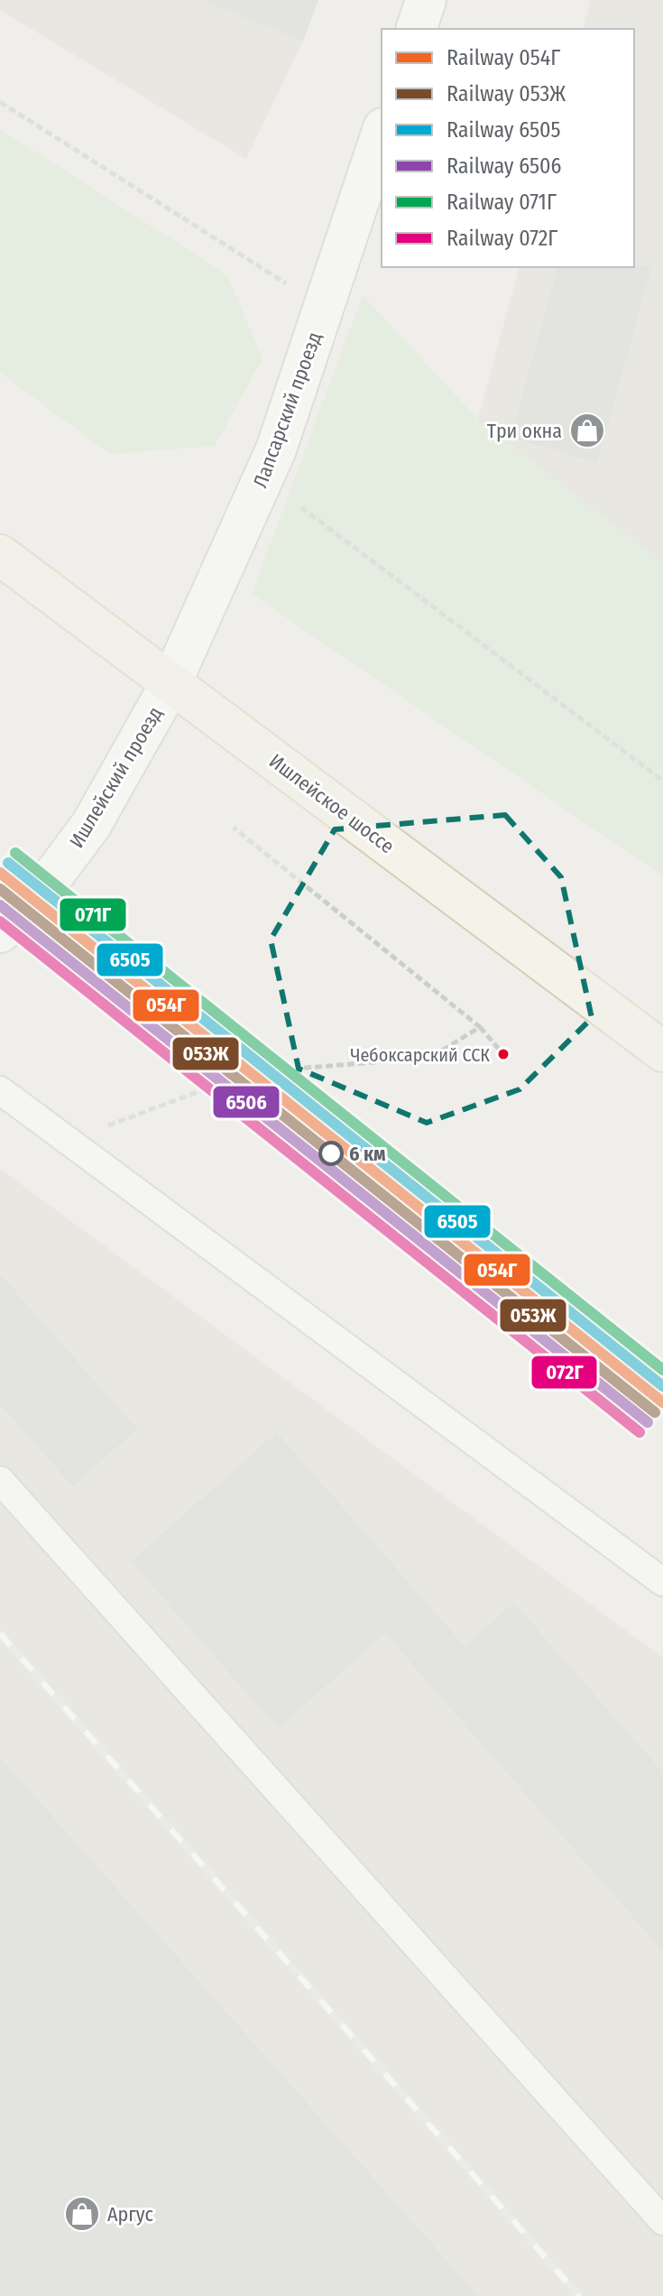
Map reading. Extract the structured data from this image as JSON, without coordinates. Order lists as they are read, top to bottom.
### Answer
{
  "streets": {
    "main road": ["Ишлейское шоссе"],
    "street": ["Лапсарский проезд", "Ишлейский проезд"]
  },
  "crossings": [
    ["Лапсарский проезд", "Ишлейский проезд"],
    ["Лапсарский проезд", "Ишлейское шоссе"],
    ["Ишлейский проезд", "Ишлейское шоссе"]
  ],
  "places": {
    "shop": ["Три окна", "Аргус"],
    "other": ["Чебоксарский ССК", "6 км"]
  },
  "lines": [
    "rail line 071Г",
    "rail line 6505",
    "rail line 054Г",
    "rail line 053Ж",
    "rail line 6506",
    "rail line 072Г"
  ],
  "legend": [
    "Railway 054Г",
    "Railway 053Ж",
    "Railway 6505",
    "Railway 6506",
    "Railway 071Г",
    "Railway 072Г"
  ]
}
